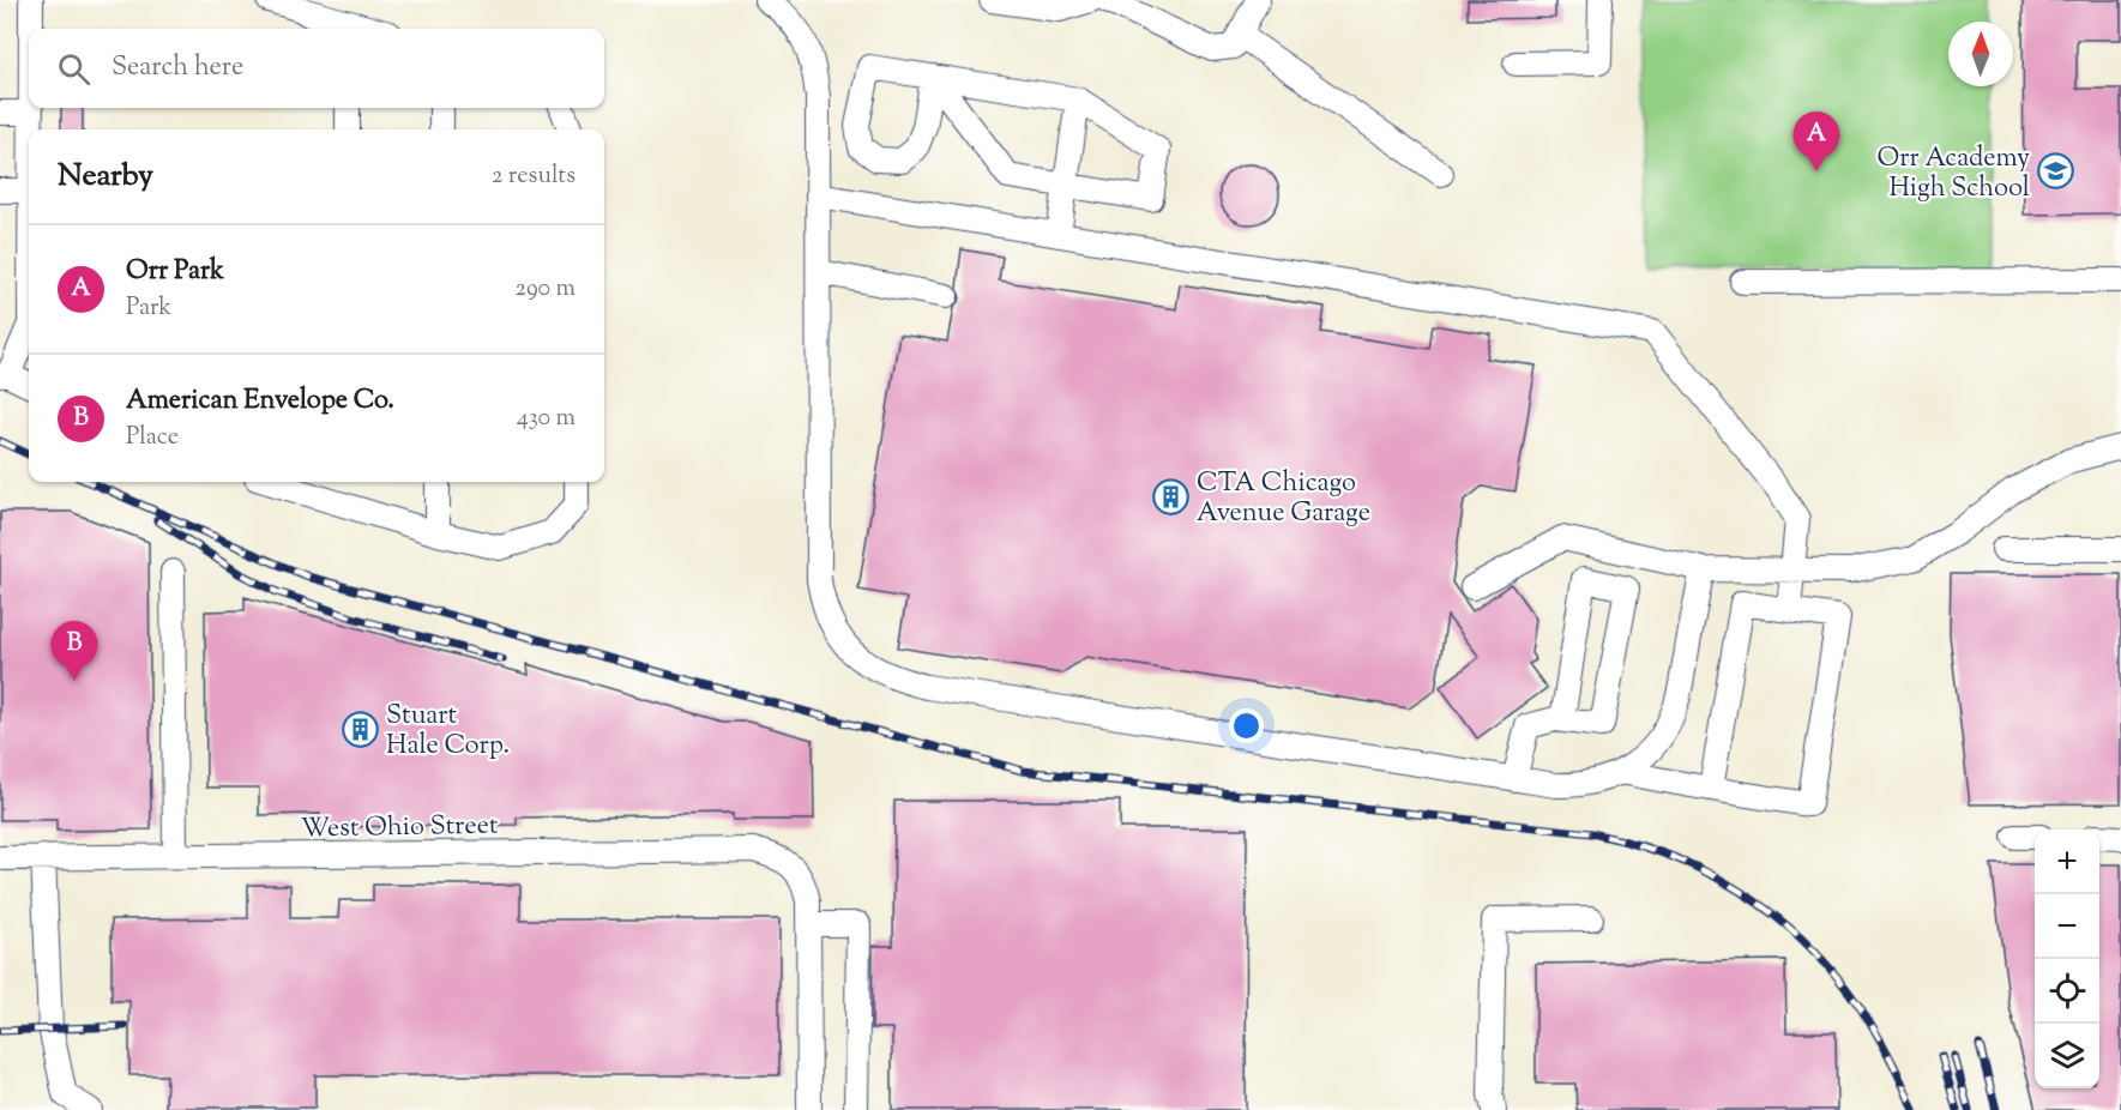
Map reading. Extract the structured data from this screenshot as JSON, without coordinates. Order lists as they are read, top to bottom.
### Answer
{
  "streets": {
    "street": ["West Ohio Street"]
  },
  "places": {
    "school or university": ["Orr Academy High School"],
    "building": ["CTA Chicago Avenue Garage", "Stuart Hale Corp."]
  },
  "north": "top",
  "page": {
    "search": "Search here",
    "pins": ["A", "B"],
    "heading": ["Nearby", "2 results"],
    "list": [
      {
        "mark": "A",
        "name": "Orr Park",
        "note": "Park",
        "value": "290 m"
      },
      {
        "mark": "B",
        "name": "American Envelope Co.",
        "note": "Place",
        "value": "430 m"
      }
    ],
    "map_buttons": ["+", "−"]
  }
}
